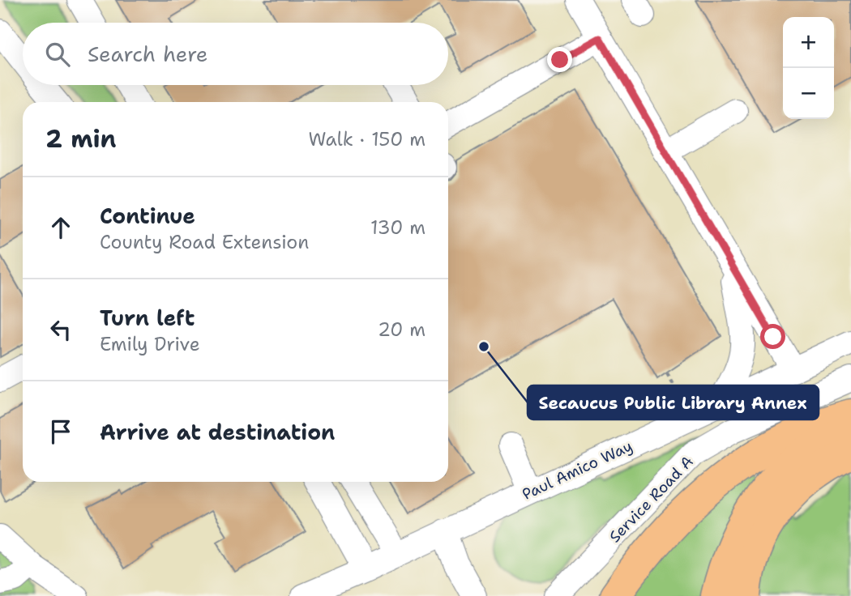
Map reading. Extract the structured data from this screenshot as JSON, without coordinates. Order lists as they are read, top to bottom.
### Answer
{
  "streets": {
    "street": ["Paul Amico Way", "Service Road A"]
  },
  "places": ["Secaucus Public Library Annex"],
  "page": {
    "map_buttons": ["+", "−"],
    "search": "Search here",
    "heading": ["2 min", "Walk · 150 m"],
    "list": [
      ["Continue", "County Road Extension", "130 m"],
      ["Turn left", "Emily Drive", "20 m"],
      "Arrive at destination"
    ]
  }
}
